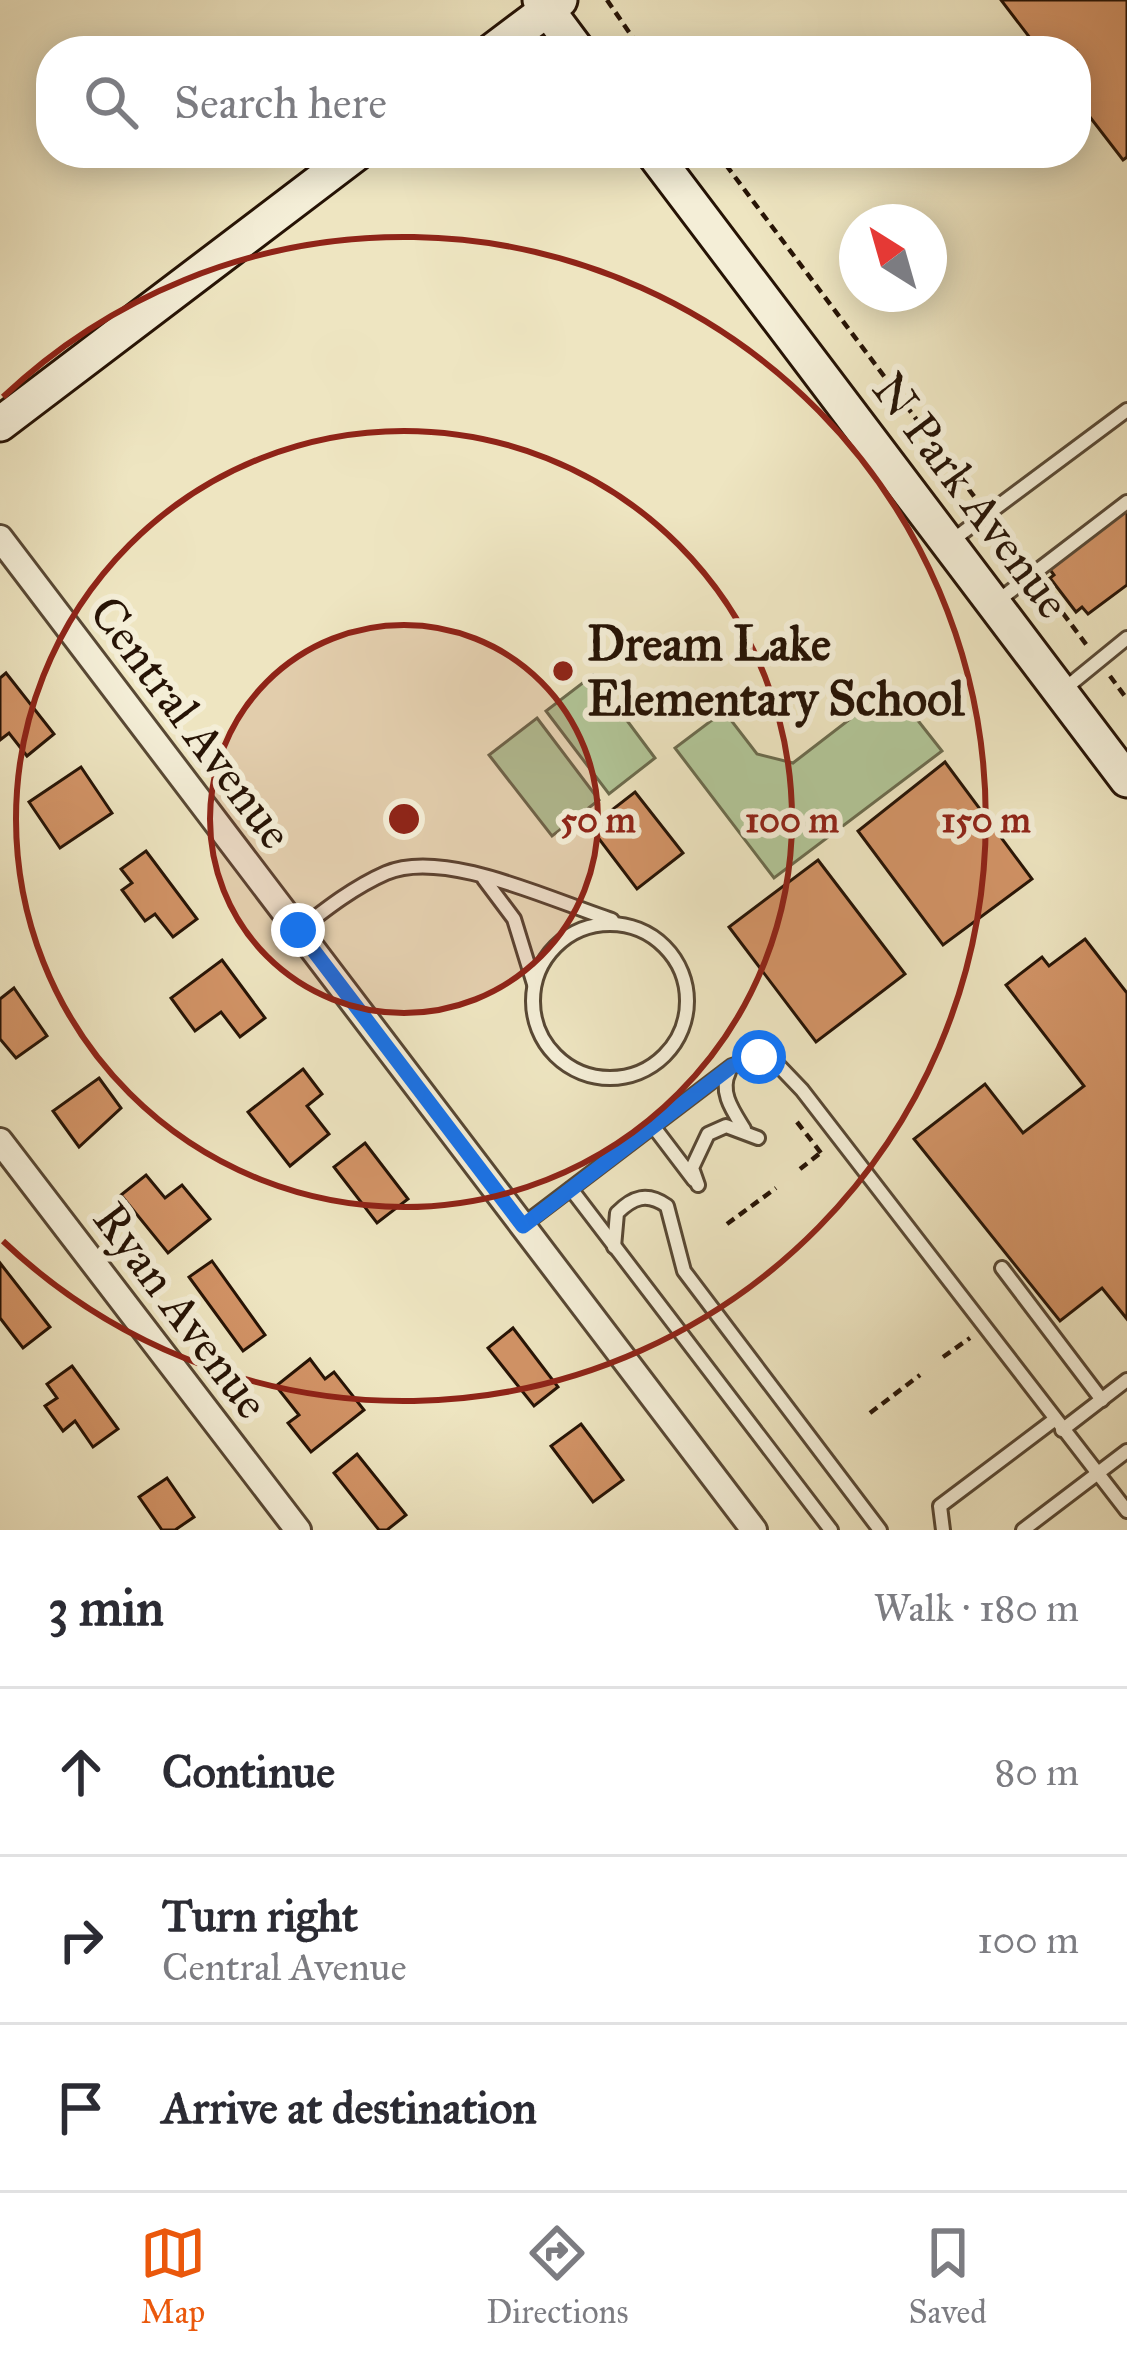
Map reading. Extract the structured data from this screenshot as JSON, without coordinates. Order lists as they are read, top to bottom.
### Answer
{
  "streets": {
    "main road": ["N Park Avenue"],
    "street": ["Central Avenue", "Ryan Avenue"]
  },
  "places": ["Dream Lake Elementary School"],
  "north": "top left",
  "page": {
    "search": "Search here",
    "heading": ["3 min", "Walk · 180 m"],
    "list": [
      ["Continue", "80 m"],
      ["Turn right", "Central Avenue", "100 m"],
      "Arrive at destination"
    ],
    "nav": ["Map", "Directions", "Saved"]
  },
  "rings": ["50 m", "100 m", "150 m"]
}
